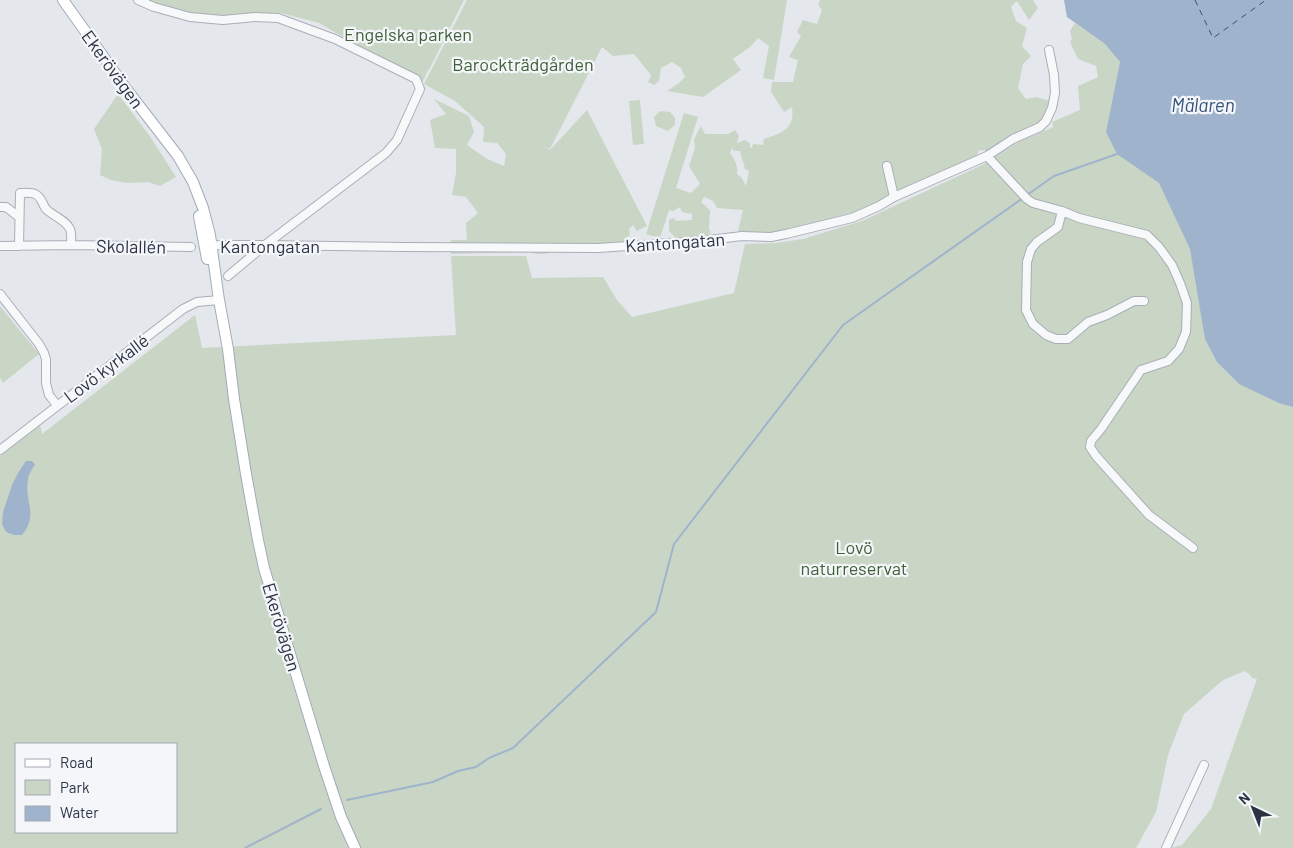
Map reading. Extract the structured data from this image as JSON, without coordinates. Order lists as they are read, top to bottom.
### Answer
{
  "streets": {
    "main road": ["Ekerövägen"],
    "street": ["Kantongatan", "Skolallén", "Lovö kyrkallé"]
  },
  "crossings": [
    ["Ekerövägen", "Kantongatan"],
    ["Ekerövägen", "Lovö kyrkallé"]
  ],
  "water": ["Mälaren"],
  "parks": ["Engelska parken", "Barockträdgården", "Lovö naturreservat"],
  "legend": ["Road", "Park", "Water"],
  "north": "top left"
}
